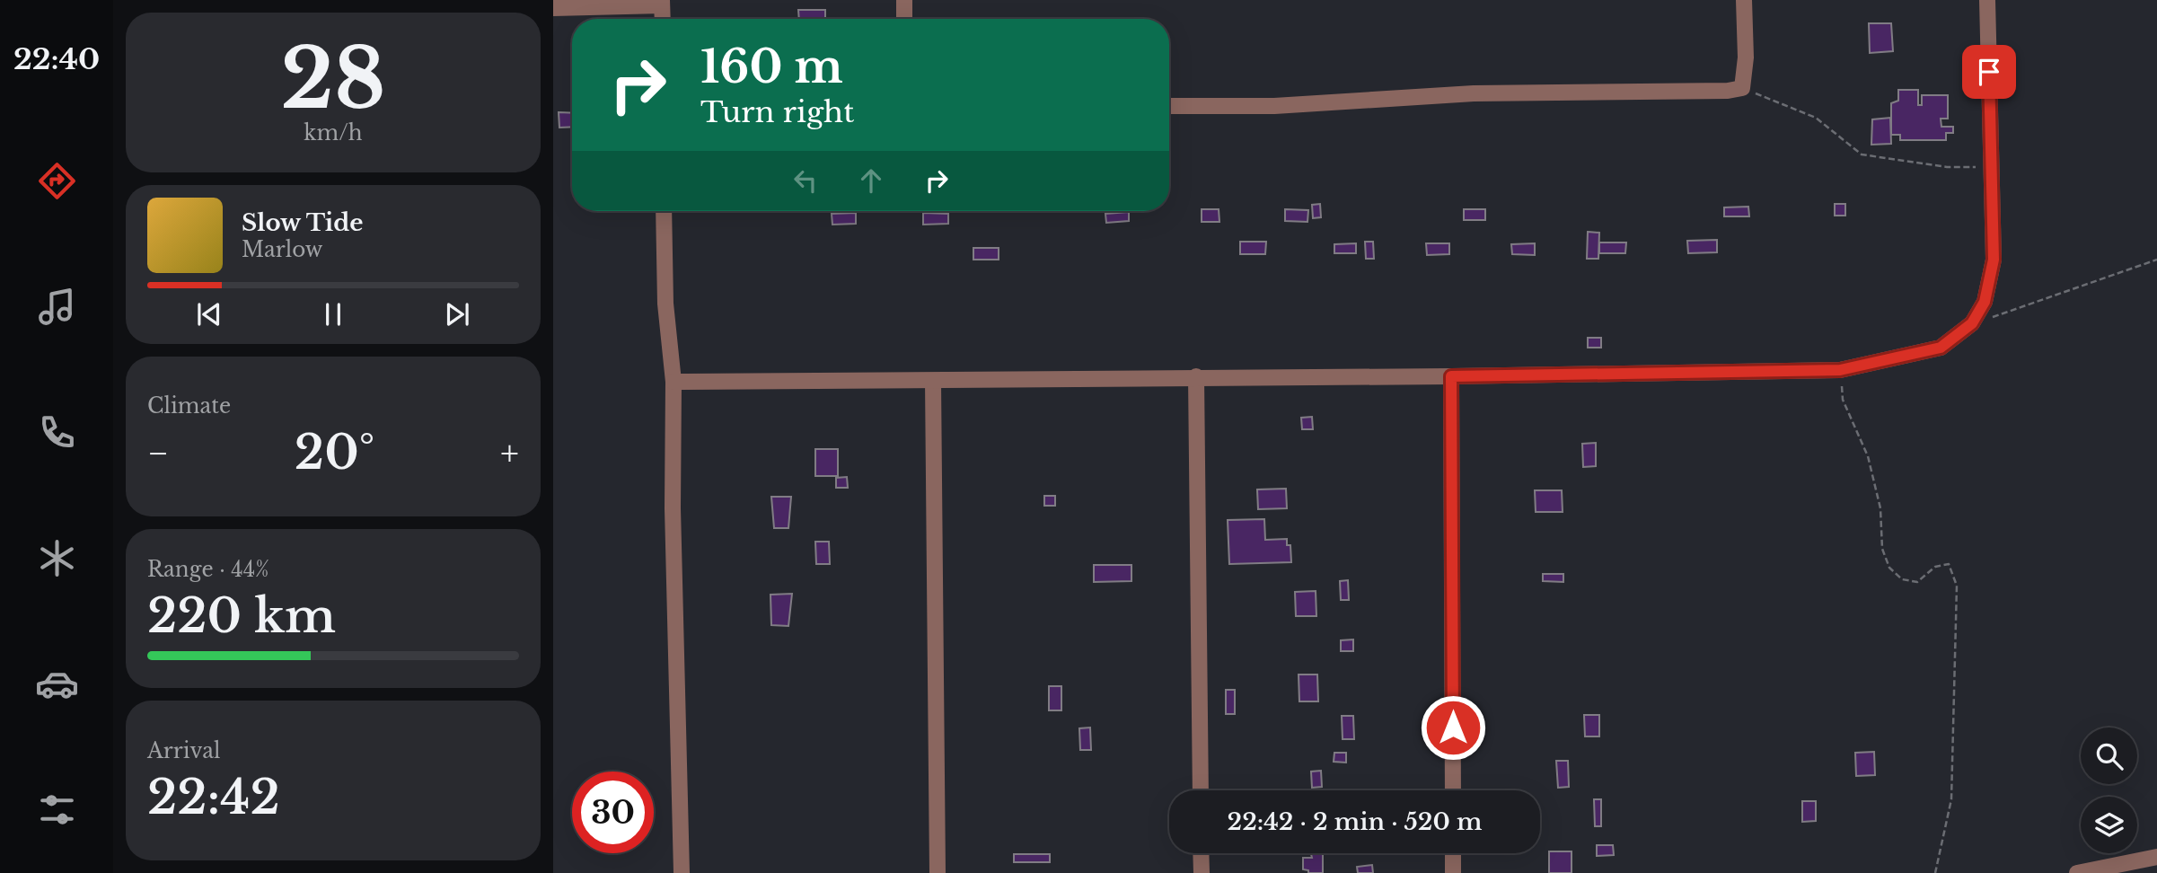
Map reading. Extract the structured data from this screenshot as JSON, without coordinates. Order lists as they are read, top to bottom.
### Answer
{
  "page": {
    "tabs": "22:40",
    "tile": [
      ["28", "km/h"],
      "Climate",
      ["Range · 44%", "220 km"],
      ["Arrival", "22:42"]
    ],
    "turn": ["160 m", "Turn right"],
    "song": ["Slow Tide", "Marlow"],
    "heat": ["−", "20°", "+"],
    "limit": "30",
    "trip": "22:42 · 2 min · 520 m"
  }
}
